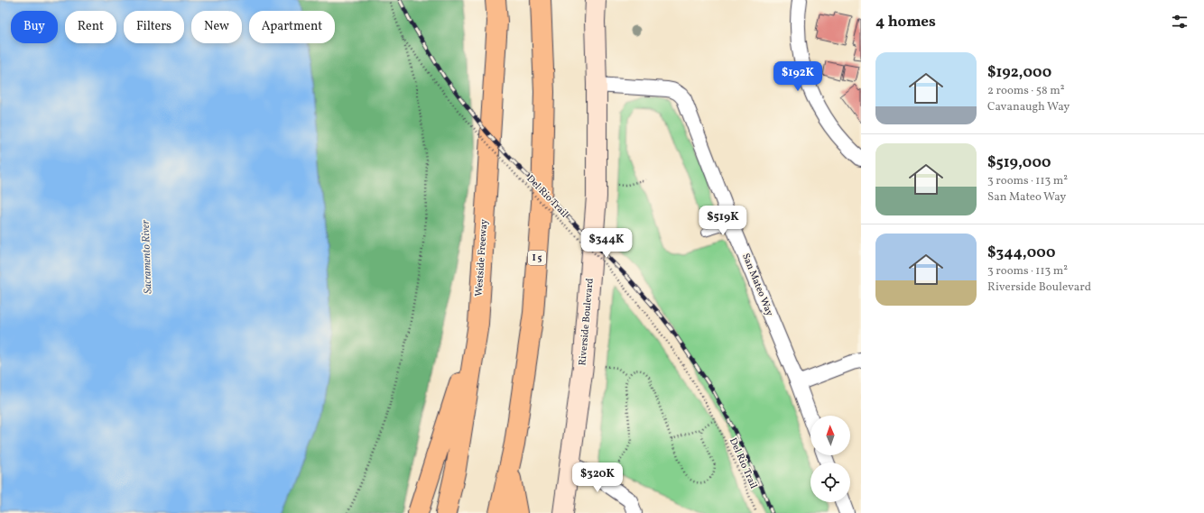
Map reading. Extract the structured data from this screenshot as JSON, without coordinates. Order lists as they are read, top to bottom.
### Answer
{
  "streets": {
    "highway": ["Westside Freeway", "I 5"],
    "main road": ["Riverside Boulevard"],
    "street": ["San Mateo Way"],
    "path": ["Del Rio Trail"]
  },
  "crossings": [
    ["San Mateo Way", "Riverside Boulevard"]
  ],
  "water": ["Sacramento River"],
  "north": "top",
  "page": {
    "heading": "4 homes",
    "chip": [
      "Buy",
      "Rent",
      "Filters",
      "New",
      "Apartment"
    ],
    "list": [
      {
        "name": "$192,000",
        "note": "2 rooms · 58 m² · Cavanaugh Way"
      },
      {
        "name": "$519,000",
        "note": "3 rooms · 113 m² · San Mateo Way"
      },
      {
        "name": "$344,000",
        "note": "3 rooms · 113 m² · Riverside Boulevard"
      }
    ],
    "price": [
      "$192K",
      "$519K",
      "$344K",
      "$320K"
    ]
  }
}
